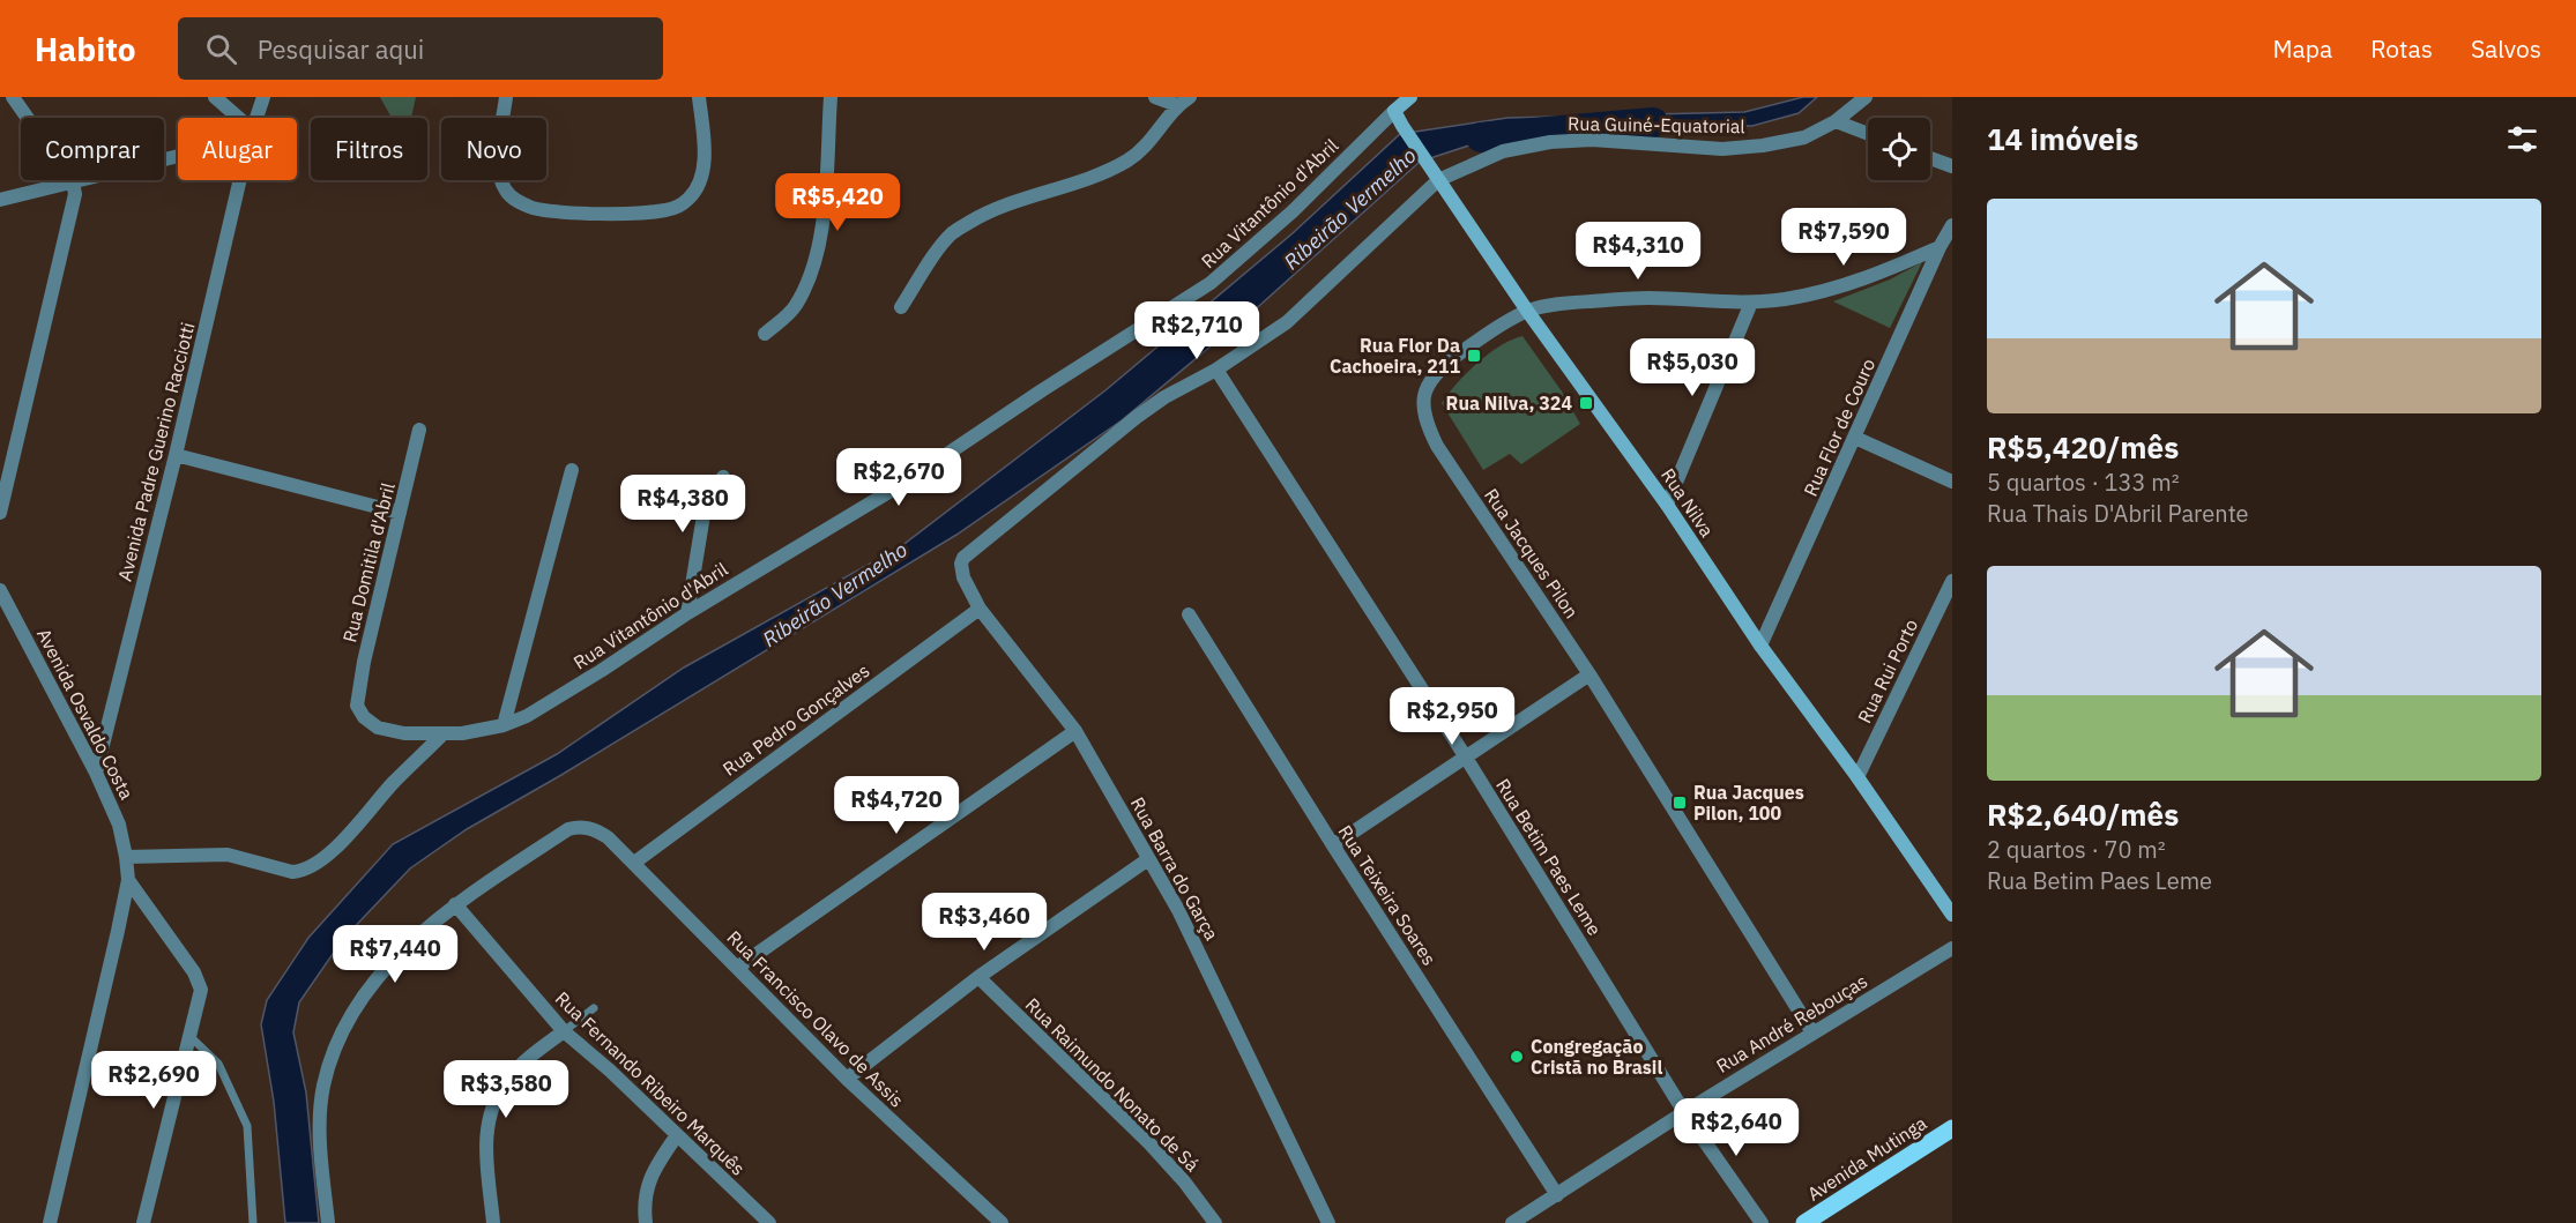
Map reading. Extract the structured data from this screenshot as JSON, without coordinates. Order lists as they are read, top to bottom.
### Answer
{
  "streets": {
    "main road": ["Avenida Mutinga"],
    "street": [
      "Rua Guiné-Equatorial",
      "Rua Vitantônio d'Abril",
      "Rua Flor de Couro",
      "Avenida Padre Guerino Racciotti",
      "Rua Nilva",
      "Rua Jacques Pilon",
      "Rua Domitila d'Abril",
      "Rua Rui Porto",
      "Avenida Osvaldo Costa",
      "Rua Pedro Gonçalves",
      "Rua Betim Paes Leme",
      "Rua Barra do Garça",
      "Rua Teixeira Soares",
      "Rua Francisco Olavo de Assis",
      "Rua André Rebouças",
      "Rua Fernando Ribeiro Marquês",
      "Rua Raimundo Nonato de Sá"
    ]
  },
  "crossings": [
    ["Rua Guiné-Equatorial", "Rua Nilva"],
    ["Rua Guiné-Equatorial", "Rua Betim Paes Leme"],
    ["Rua Guiné-Equatorial", "Rua Barra do Garça"],
    ["Rua Vitantônio d'Abril", "Rua Nilva"],
    ["Rua Vitantônio d'Abril", "Rua Domitila d'Abril"],
    ["Rua Flor de Couro", "Rua Nilva"],
    ["Rua Flor de Couro", "Rua Jacques Pilon"],
    ["Avenida Padre Guerino Racciotti", "Avenida Osvaldo Costa"],
    ["Rua Nilva", "Rua Jacques Pilon"],
    ["Rua Nilva", "Rua Rui Porto"],
    ["Rua Jacques Pilon", "Rua André Rebouças"],
    ["Rua Pedro Gonçalves", "Rua Barra do Garça"],
    ["Rua Pedro Gonçalves", "Rua Francisco Olavo de Assis"],
    ["Rua Betim Paes Leme", "Rua André Rebouças"],
    ["Rua Teixeira Soares", "Rua André Rebouças"],
    ["Rua Francisco Olavo de Assis", "Rua Fernando Ribeiro Marquês"]
  ],
  "water": ["Ribeirão Vermelho"],
  "places": {
    "transit": ["Rua Flor Da Cachoeira, 211", "Rua Nilva, 324", "Rua Jacques Pilon, 100"],
    "other": ["Congregação Cristã no Brasil"]
  },
  "page": {
    "header": "Habito",
    "search": "Pesquisar aqui",
    "nav": ["Mapa", "Rotas", "Salvos"],
    "heading": "14 imóveis",
    "chip": [
      "Comprar",
      "Alugar",
      "Filtros",
      "Novo"
    ],
    "price": [
      "R$5,420",
      "R$7,590",
      "R$4,310",
      "R$2,710",
      "R$5,030",
      "R$2,670",
      "R$4,380",
      "R$2,950",
      "R$4,720",
      "R$3,460",
      "R$7,440",
      "R$2,690",
      "R$3,580",
      "R$2,640"
    ],
    "list": [
      {
        "name": "R$5,420/mês",
        "note": "5 quartos · 133 m² · Rua Thais D'Abril Parente"
      },
      {
        "name": "R$2,640/mês",
        "note": "2 quartos · 70 m² · Rua Betim Paes Leme"
      }
    ]
  }
}
